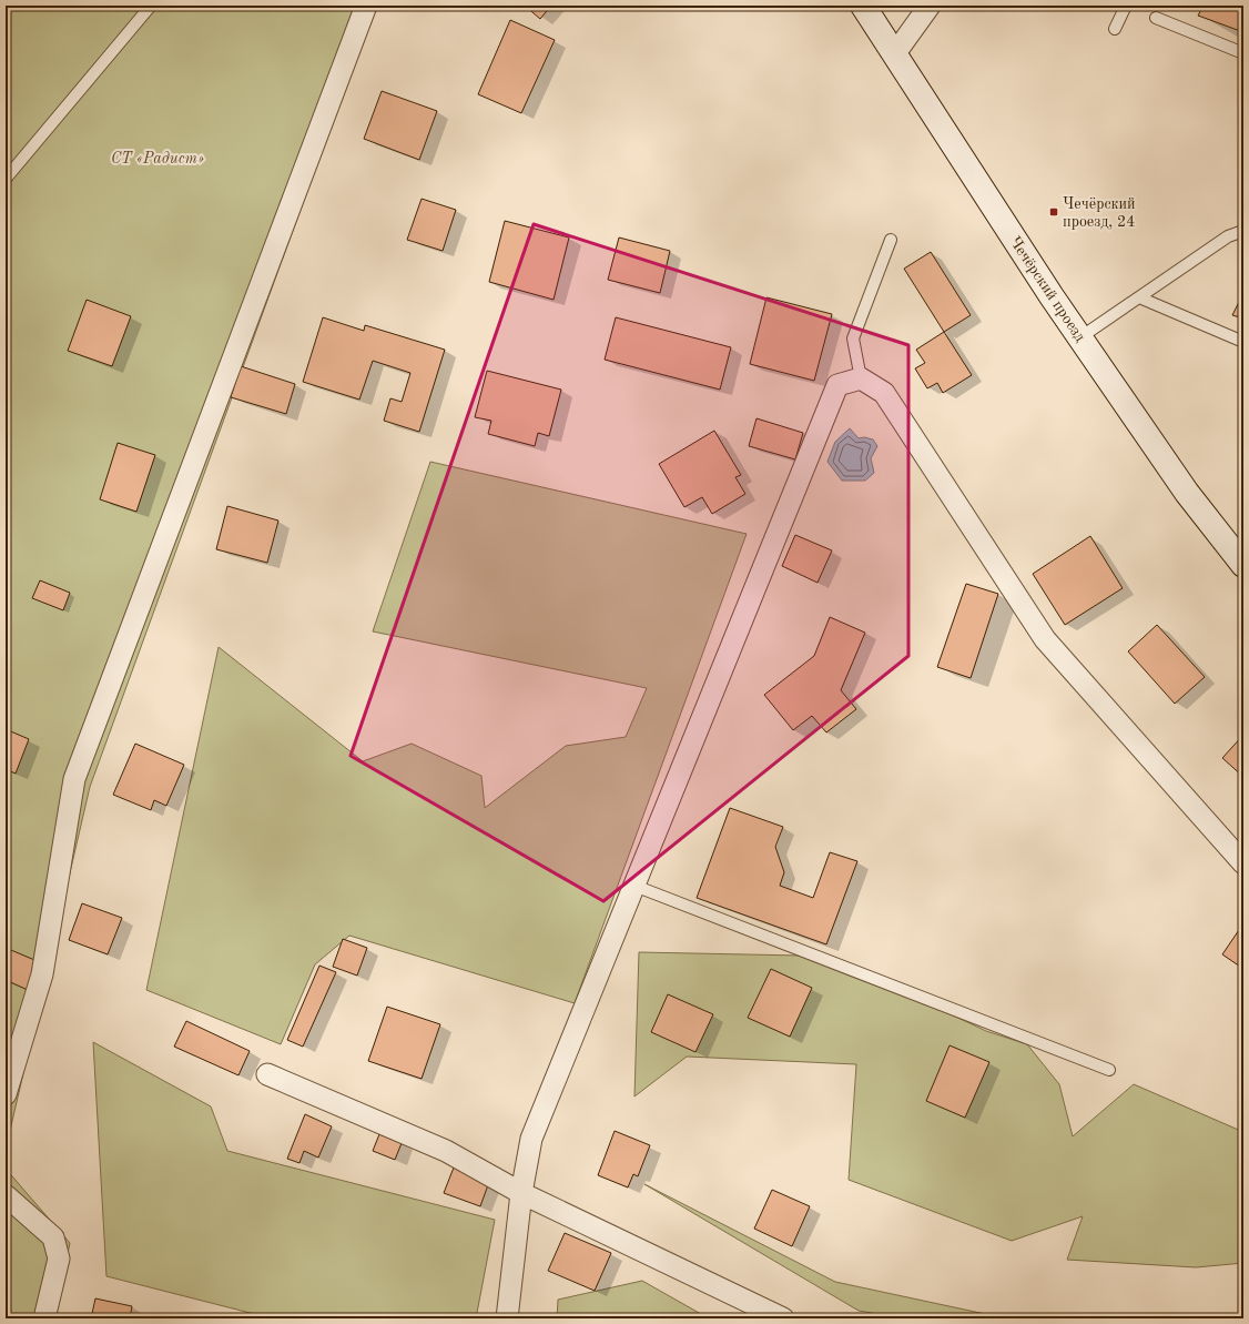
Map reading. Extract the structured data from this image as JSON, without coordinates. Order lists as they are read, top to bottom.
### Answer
{
  "streets": {
    "main road": ["Чечёрский проезд"]
  },
  "parks": ["СТ «Радист»"],
  "places": {
    "transit": ["Чечёрский проезд, 24"]
  }
}
